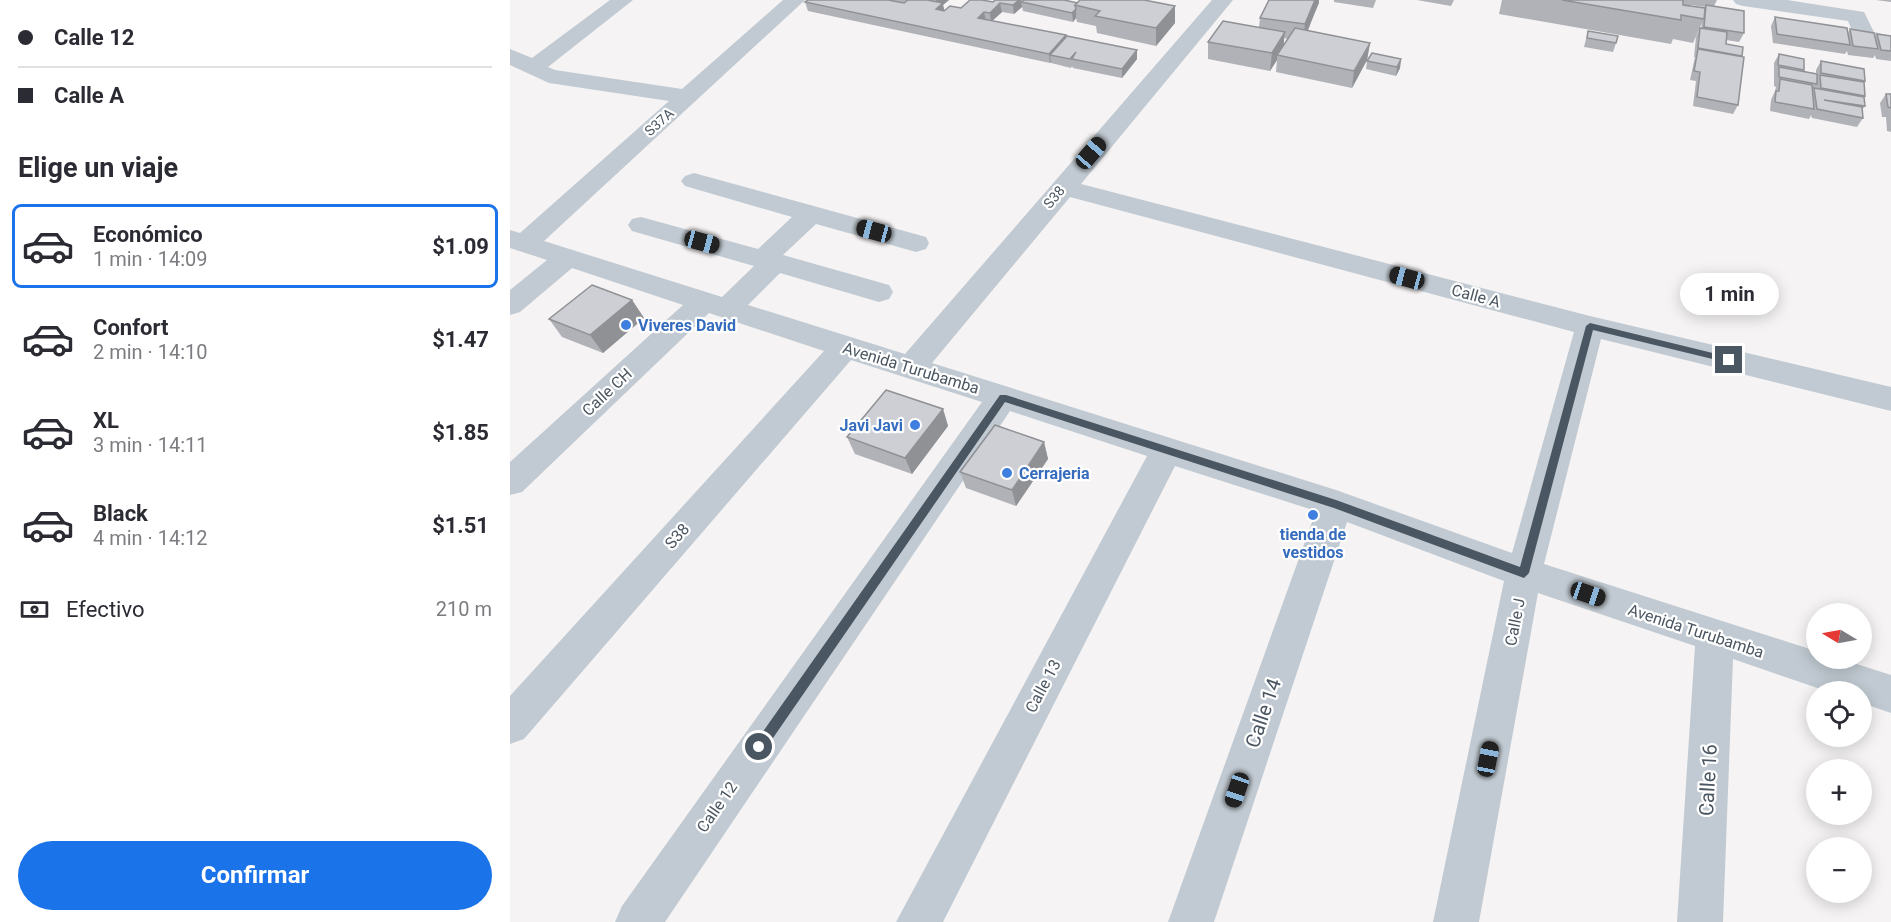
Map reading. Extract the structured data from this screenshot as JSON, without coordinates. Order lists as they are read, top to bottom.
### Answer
{
  "streets": {
    "street": [
      "S37A",
      "S38",
      "Calle A",
      "Avenida Turubamba",
      "Calle CH",
      "Calle J",
      "Calle 13",
      "Calle 14",
      "Calle 16",
      "Calle 12"
    ]
  },
  "crossings": [
    ["S37A", "Avenida Turubamba"],
    ["S38", "Calle A"],
    ["S38", "Avenida Turubamba"],
    ["Calle A", "Calle J"],
    ["Avenida Turubamba", "Calle CH"],
    ["Avenida Turubamba", "Calle J"],
    ["Avenida Turubamba", "Calle 13"],
    ["Avenida Turubamba", "Calle 14"],
    ["Avenida Turubamba", "Calle 16"],
    ["Avenida Turubamba", "Calle 12"]
  ],
  "places": [
    "Viveres David",
    "Javi Javi",
    "Cerrajeria",
    "tienda de vestidos"
  ],
  "north": "left",
  "page": {
    "banner": ["Calle 12", "Calle A"],
    "heading": "Elige un viaje",
    "list": [
      {
        "name": "Económico",
        "note": "1 min · 14:09",
        "value": "$1.09"
      },
      {
        "name": "Confort",
        "note": "2 min · 14:10",
        "value": "$1.47"
      },
      {
        "name": "XL",
        "note": "3 min · 14:11",
        "value": "$1.85"
      },
      {
        "name": "Black",
        "note": "4 min · 14:12",
        "value": "$1.51"
      }
    ],
    "bubble": "1 min",
    "pay": ["Efectivo", "210 m"],
    "map_buttons": ["+", "−"],
    "buttons": "Confirmar"
  }
}
